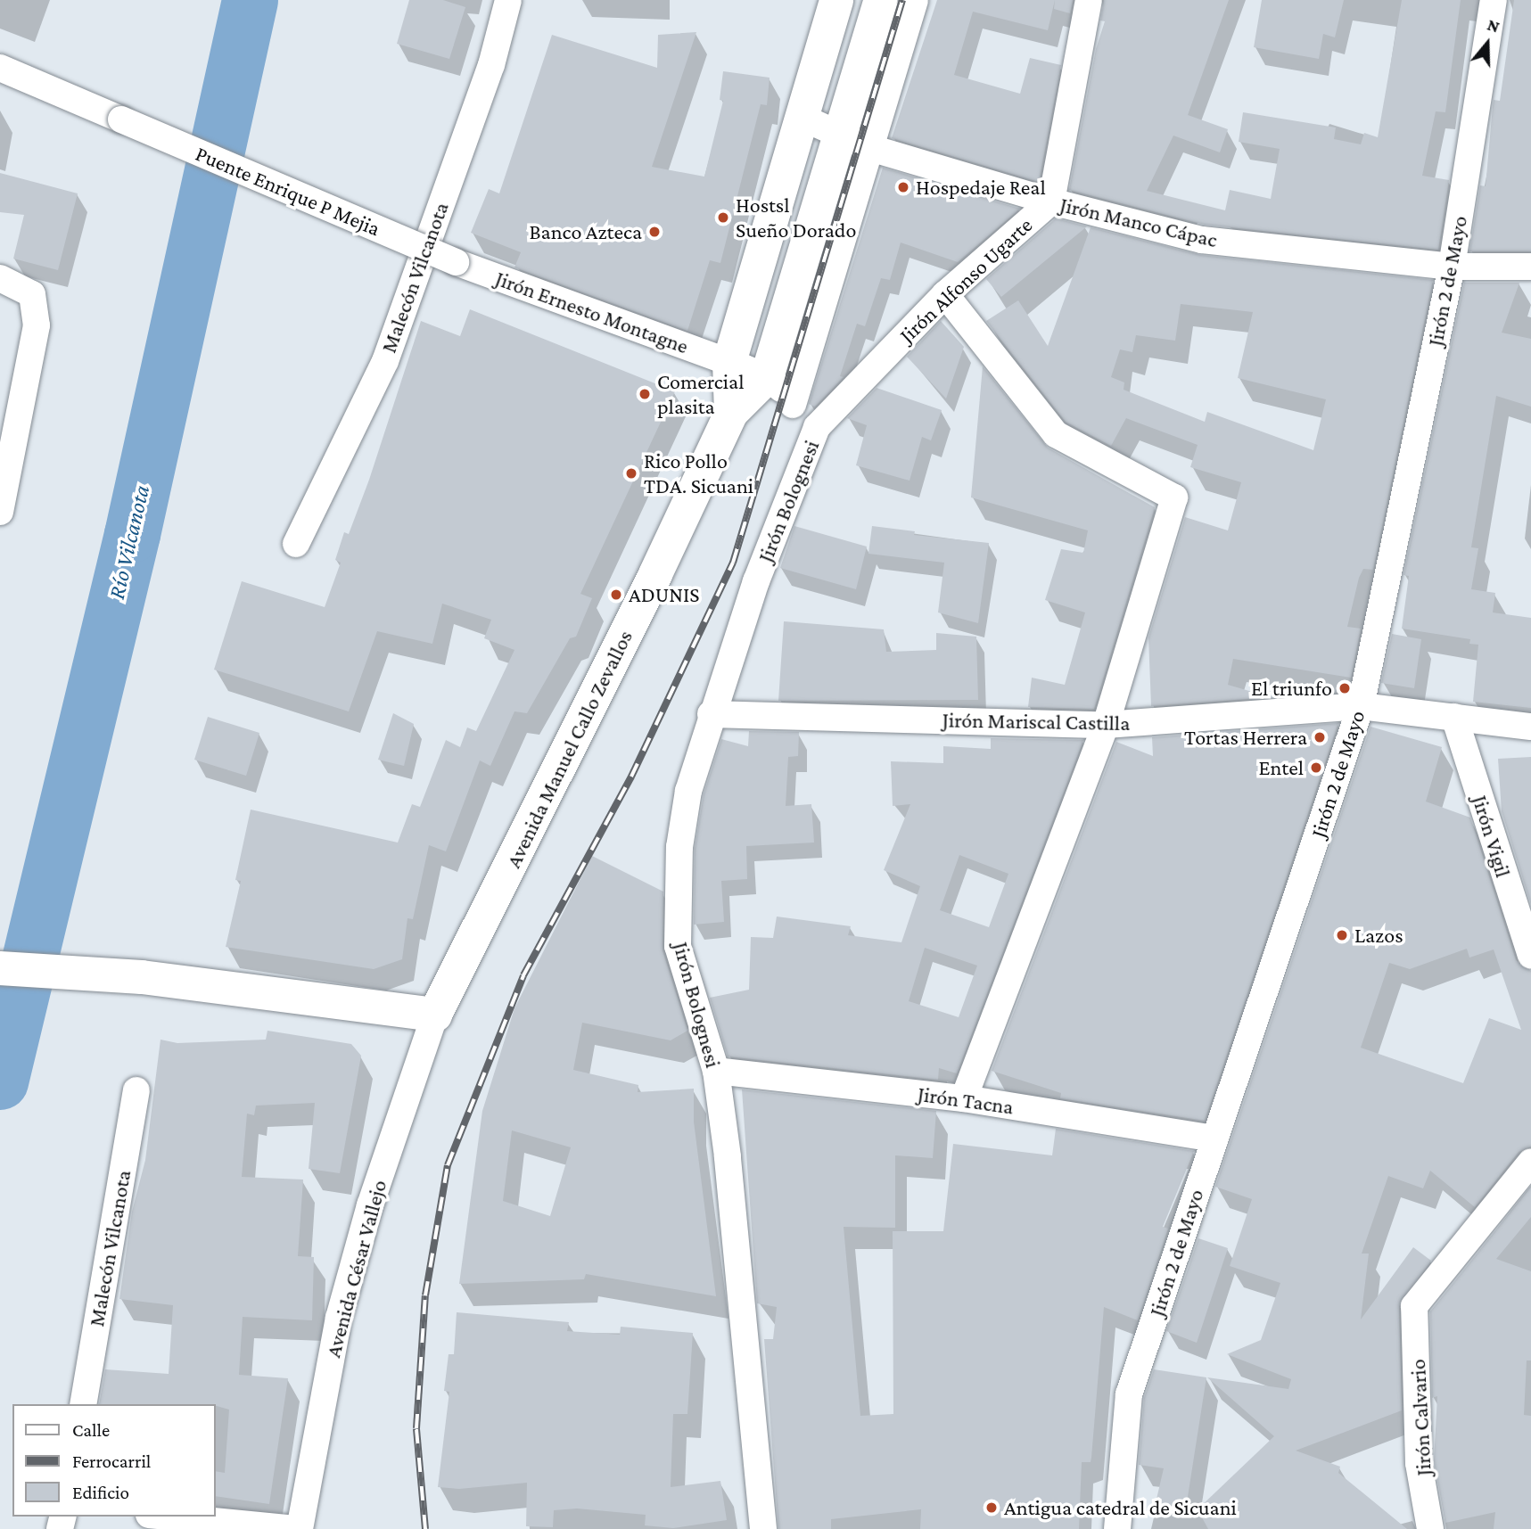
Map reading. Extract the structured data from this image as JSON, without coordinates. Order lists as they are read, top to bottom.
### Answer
{
  "streets": {
    "street": [
      "Puente Enrique P Mejia",
      "Jirón Manco Cápac",
      "Malecón Vilcanota",
      "Jirón Alfonso Ugarte",
      "Jirón 2 de Mayo",
      "Jirón Ernesto Montagne",
      "Jirón Bolognesi",
      "Jirón Mariscal Castilla",
      "Avenida Manuel Callo Zevallos",
      "Jirón Vigil",
      "Jirón Tacna",
      "Avenida César Vallejo",
      "Jirón Calvario"
    ]
  },
  "crossings": [
    ["Puente Enrique P Mejia", "Jirón Ernesto Montagne"],
    ["Jirón Manco Cápac", "Jirón Alfonso Ugarte"],
    ["Jirón Manco Cápac", "Jirón 2 de Mayo"],
    ["Jirón Manco Cápac", "Avenida Manuel Callo Zevallos"],
    ["Jirón Alfonso Ugarte", "Jirón Ernesto Montagne"],
    ["Jirón Alfonso Ugarte", "Jirón Bolognesi"],
    ["Jirón 2 de Mayo", "Jirón Mariscal Castilla"],
    ["Jirón 2 de Mayo", "Jirón Tacna"],
    ["Jirón Ernesto Montagne", "Jirón Bolognesi"],
    ["Jirón Ernesto Montagne", "Avenida Manuel Callo Zevallos"],
    ["Jirón Bolognesi", "Jirón Mariscal Castilla"],
    ["Jirón Bolognesi", "Jirón Tacna"],
    ["Jirón Mariscal Castilla", "Jirón Vigil"],
    ["Avenida Manuel Callo Zevallos", "Avenida César Vallejo"]
  ],
  "water": ["Río Vilcanota"],
  "places": [
    "Hospedaje Real",
    "Hostsl Sueño Dorado",
    "Banco Azteca",
    "Comercial plasita",
    "Rico Pollo TDA. Sicuani",
    "ADUNIS",
    "El triunfo",
    "Tortas Herrera",
    "Entel",
    "Lazos",
    "Antigua catedral de Sicuani"
  ],
  "legend": ["Calle", "Ferrocarril", "Edificio"],
  "north": "top"
}
